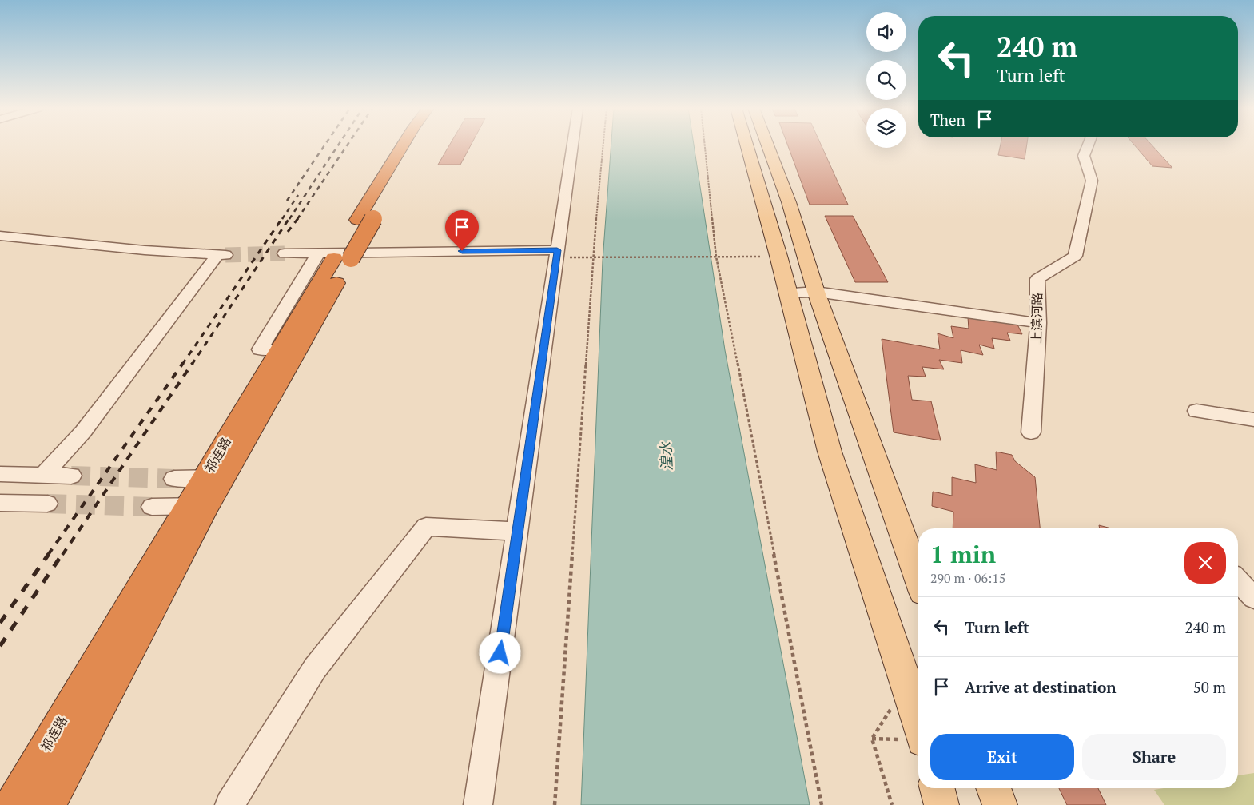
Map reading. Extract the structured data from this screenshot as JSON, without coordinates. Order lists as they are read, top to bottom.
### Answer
{
  "streets": {
    "highway": ["祁连路"],
    "street": ["上滨河路"]
  },
  "water": ["湟水"],
  "page": {
    "turn": ["240 m", "Turn left"],
    "then": "Then",
    "heading": ["1 min", "290 m · 06:15"],
    "list": [
      {
        "name": "Turn left",
        "value": "240 m"
      },
      {
        "name": "Arrive at destination",
        "value": "50 m"
      }
    ],
    "buttons": ["Exit", "Share"]
  }
}
